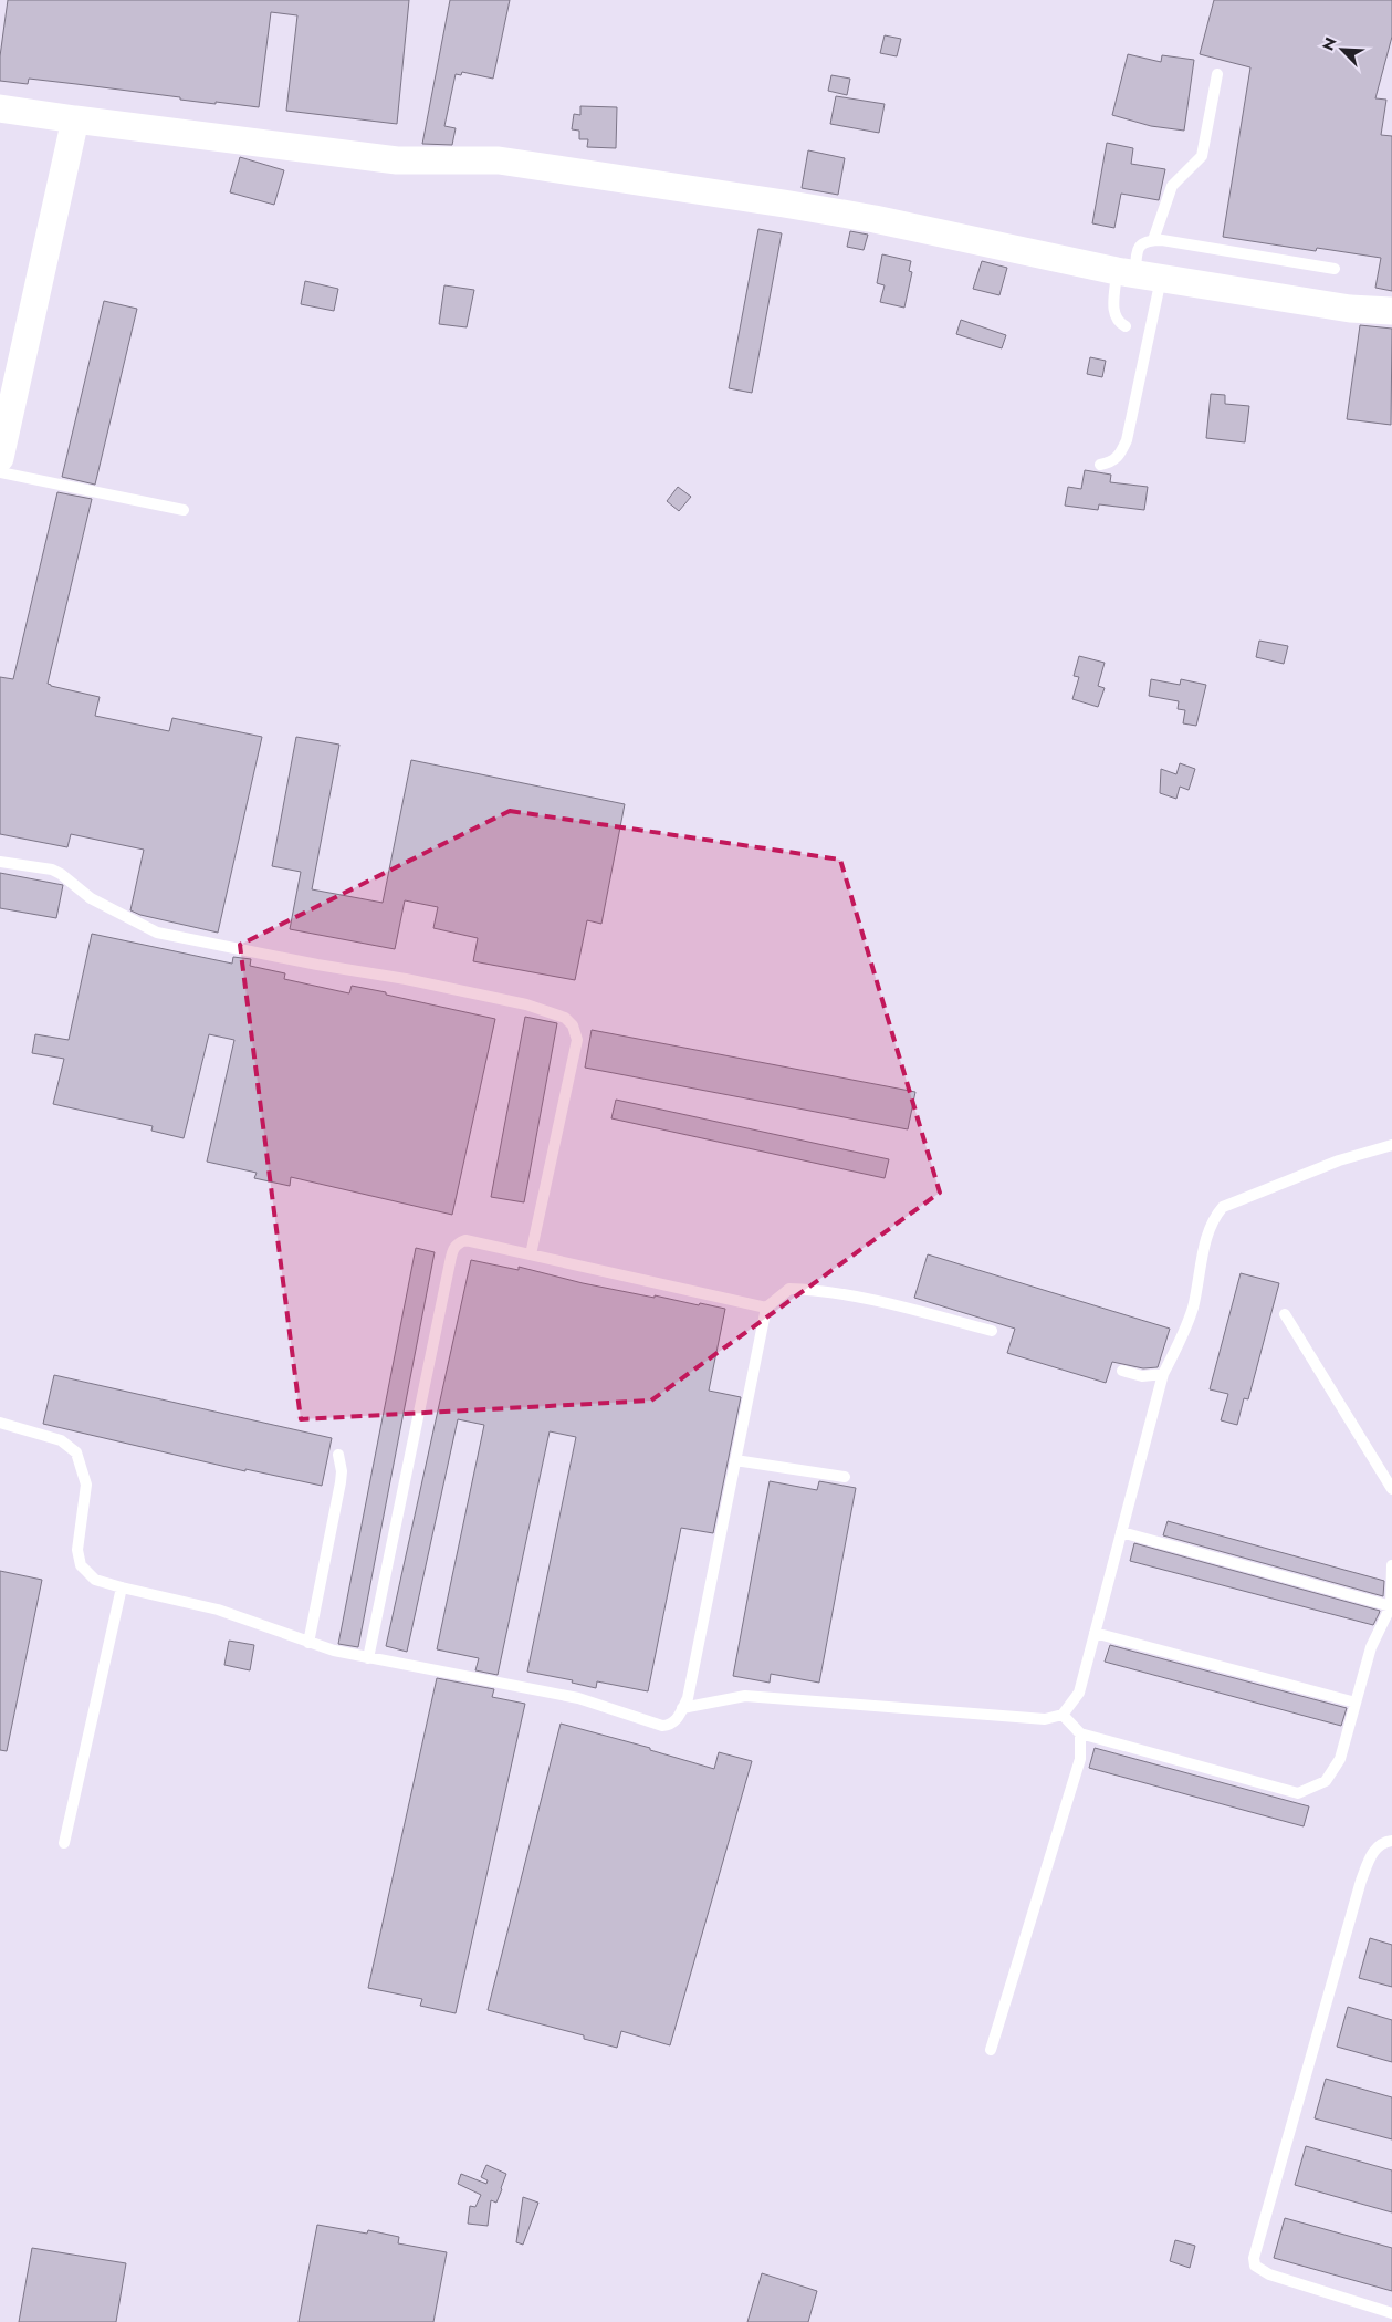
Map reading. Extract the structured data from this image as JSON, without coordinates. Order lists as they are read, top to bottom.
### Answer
{
  "north": "top left"
}
